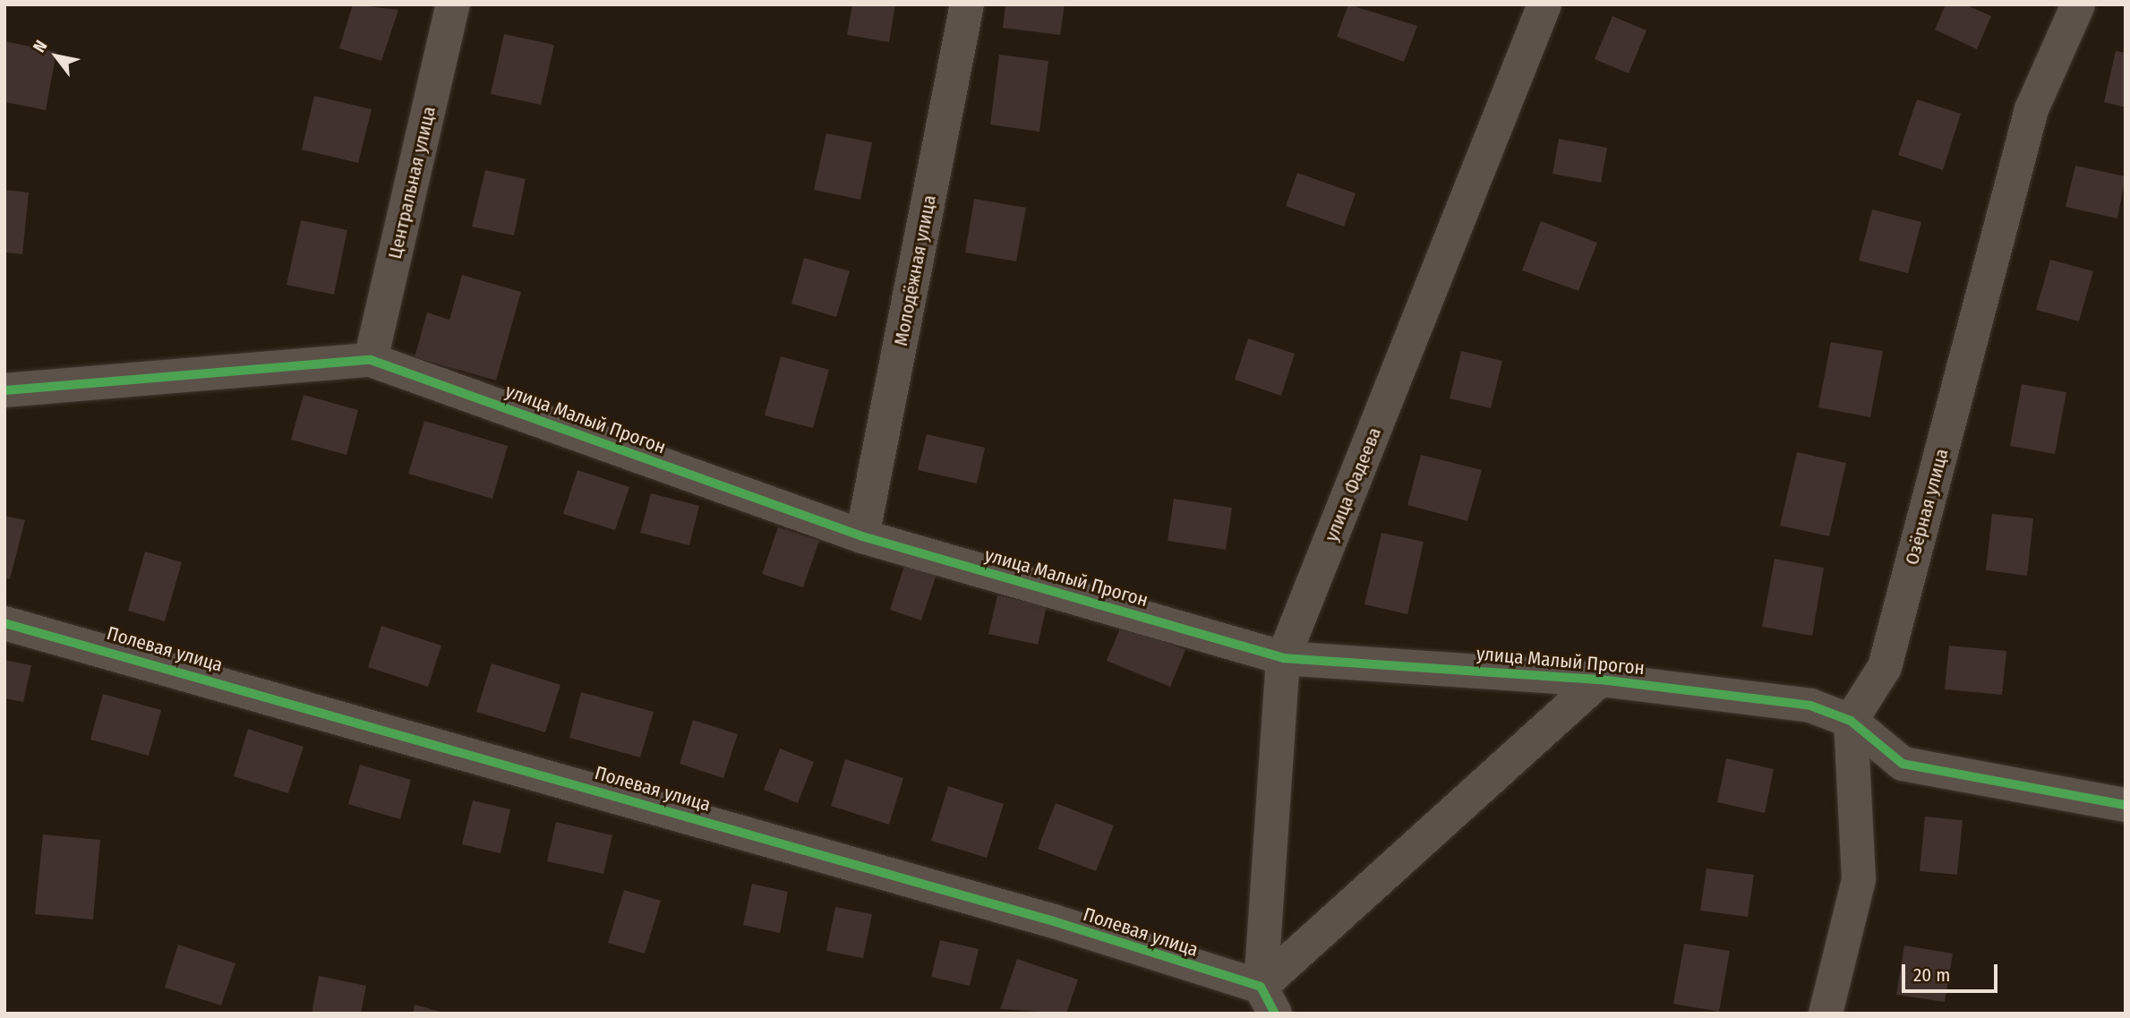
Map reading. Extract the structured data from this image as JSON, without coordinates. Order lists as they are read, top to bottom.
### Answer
{
  "streets": {
    "street": [
      "Центральная улица",
      "Молодёжная улица",
      "улица Малый Прогон",
      "улица Фадеева",
      "Озёрная улица",
      "Полевая улица"
    ]
  },
  "crossings": [
    ["Центральная улица", "улица Малый Прогон"],
    ["Молодёжная улица", "улица Малый Прогон"],
    ["улица Малый Прогон", "улица Фадеева"],
    ["улица Малый Прогон", "Озёрная улица"],
    ["улица Фадеева", "Полевая улица"]
  ],
  "scale_bar": "20 m",
  "north": "top left"
}
